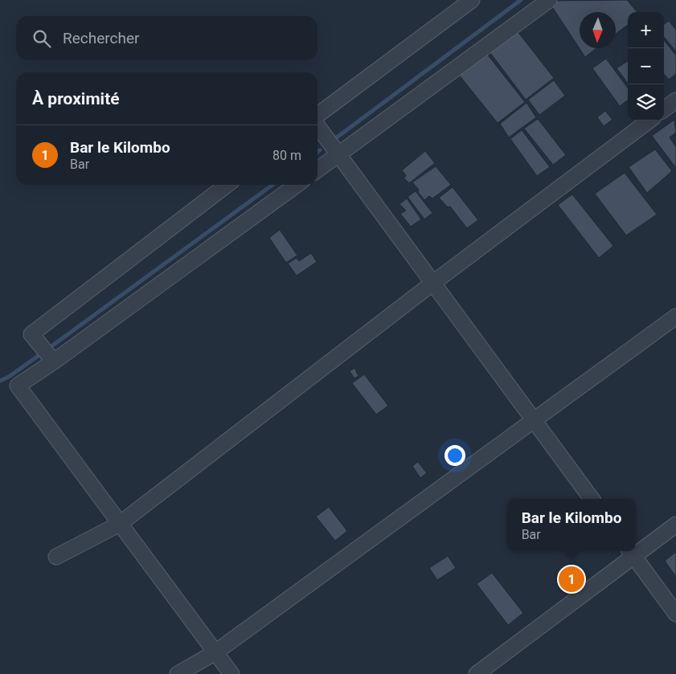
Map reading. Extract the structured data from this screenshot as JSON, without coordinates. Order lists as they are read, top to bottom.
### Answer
{
  "north": "bottom",
  "page": {
    "map_buttons": ["+", "−"],
    "search": "Rechercher",
    "heading": "À proximité",
    "list": [
      {
        "mark": "1",
        "name": "Bar le Kilombo",
        "note": "Bar",
        "value": "80 m"
      }
    ],
    "popup": ["Bar le Kilombo", "Bar"],
    "pins": "1"
  }
}
